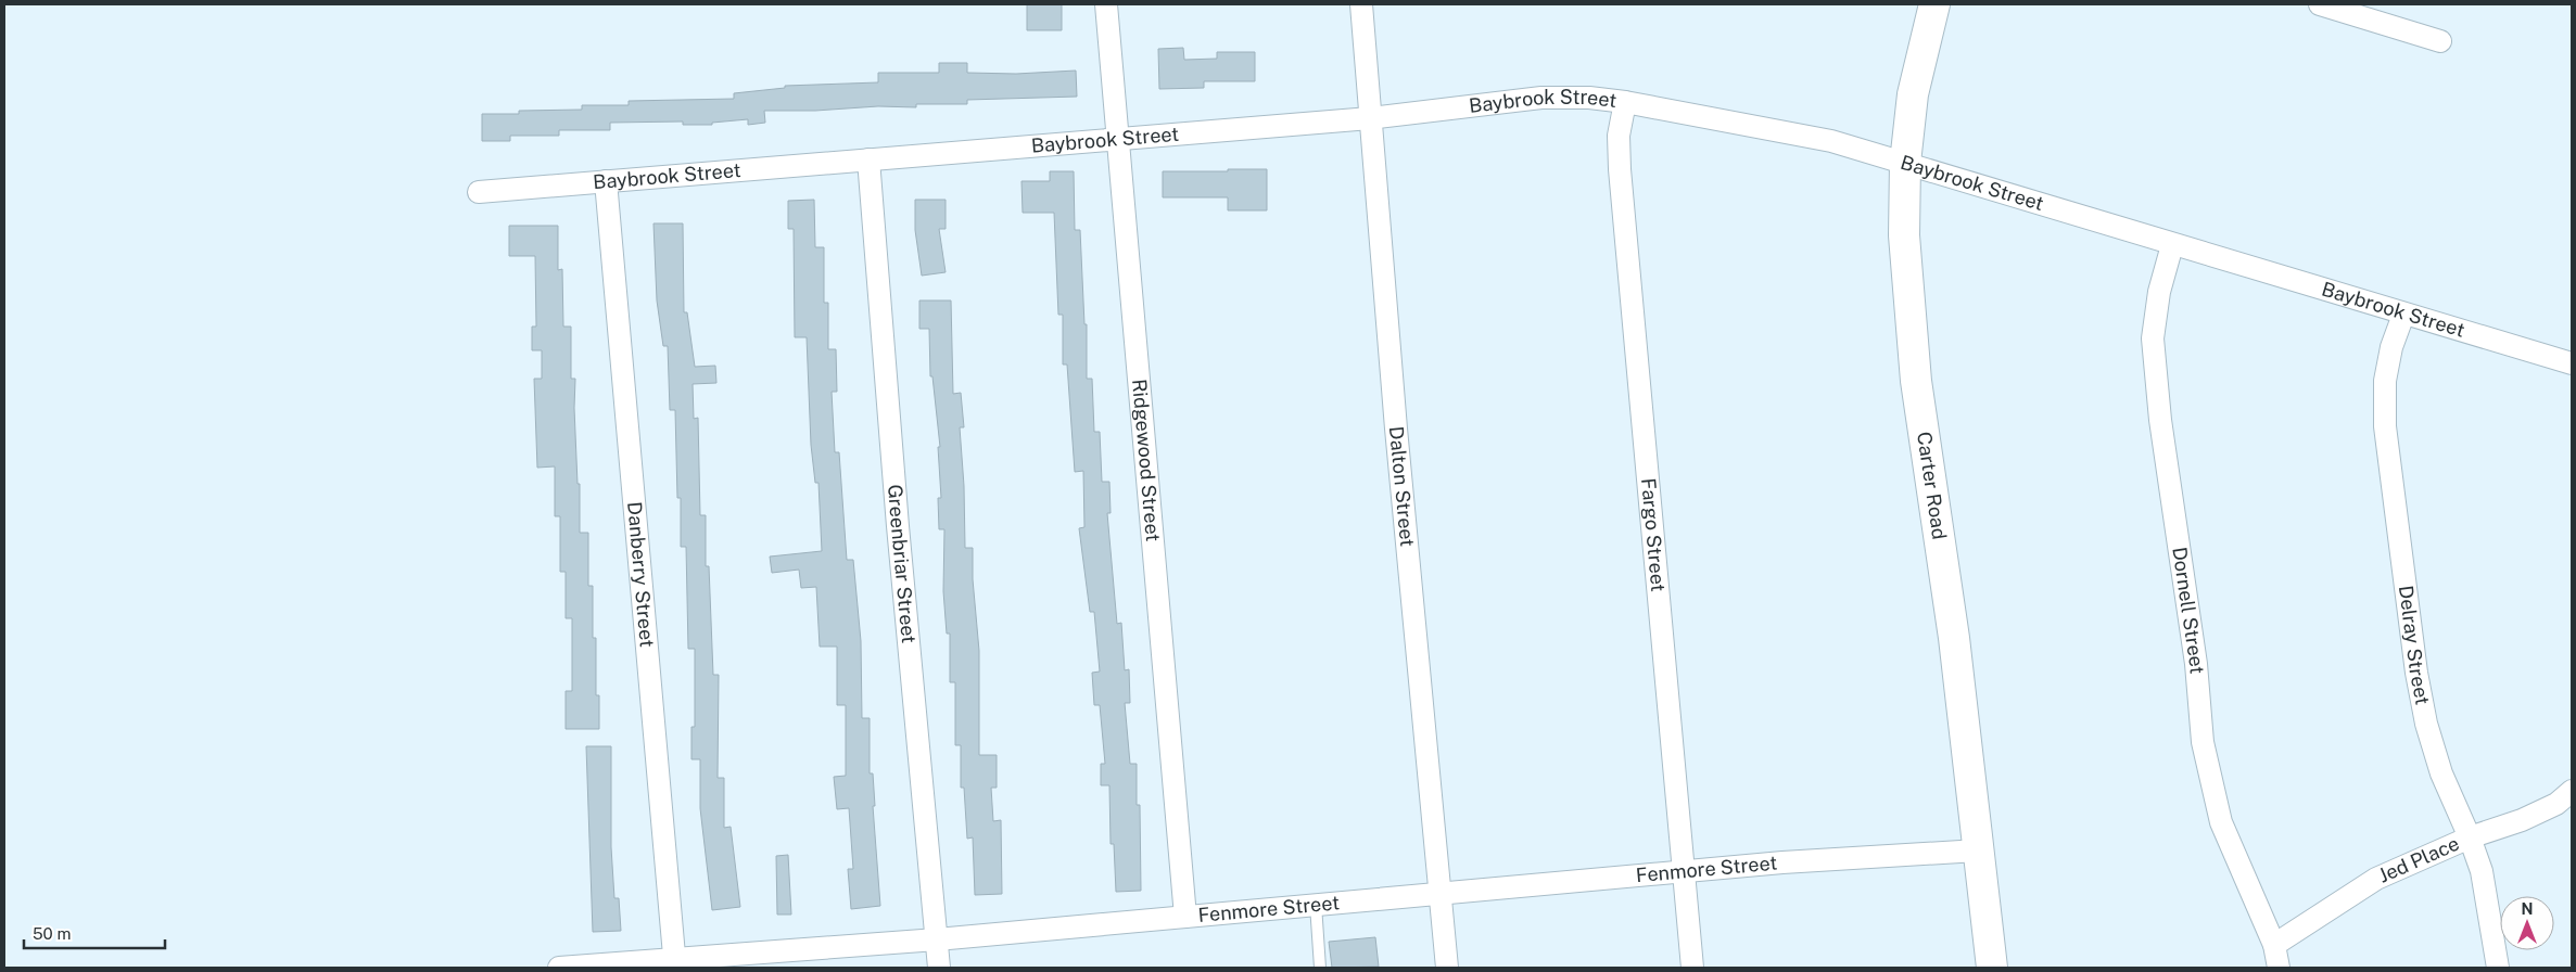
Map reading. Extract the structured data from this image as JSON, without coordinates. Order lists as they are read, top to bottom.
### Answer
{
  "streets": {
    "main road": ["Carter Road"],
    "street": [
      "Baybrook Street",
      "Ridgewood Street",
      "Dalton Street",
      "Fargo Street",
      "Greenbriar Street",
      "Danberry Street",
      "Dornell Street",
      "Delray Street",
      "Jed Place",
      "Fenmore Street"
    ]
  },
  "crossings": [
    ["Baybrook Street", "Ridgewood Street"],
    ["Baybrook Street", "Dalton Street"],
    ["Baybrook Street", "Carter Road"],
    ["Baybrook Street", "Fargo Street"],
    ["Baybrook Street", "Greenbriar Street"],
    ["Baybrook Street", "Danberry Street"],
    ["Baybrook Street", "Dornell Street"],
    ["Baybrook Street", "Delray Street"],
    ["Ridgewood Street", "Fenmore Street"],
    ["Dalton Street", "Fenmore Street"],
    ["Carter Road", "Fenmore Street"],
    ["Fargo Street", "Fenmore Street"],
    ["Greenbriar Street", "Fenmore Street"],
    ["Danberry Street", "Fenmore Street"],
    ["Dornell Street", "Jed Place"],
    ["Delray Street", "Jed Place"]
  ],
  "scale_bar": "50 m",
  "north": "top"
}
